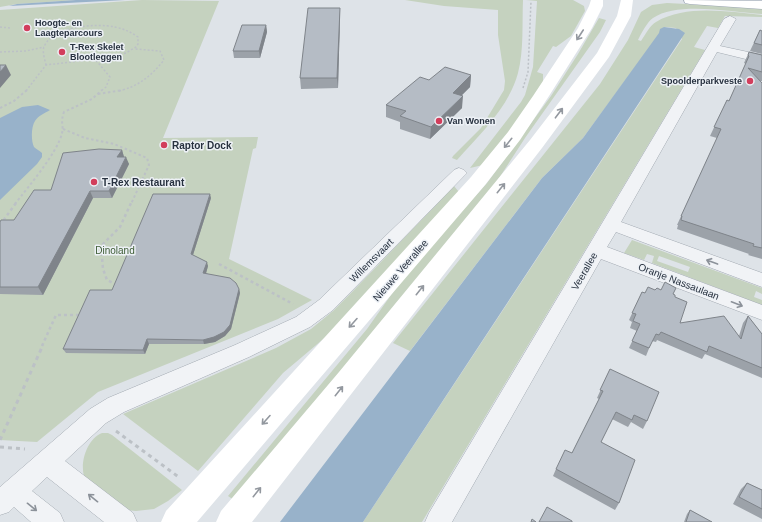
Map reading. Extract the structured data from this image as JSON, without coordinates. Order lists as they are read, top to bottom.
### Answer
{
  "streets": {
    "main road": ["Nieuwe Veerallee"],
    "street": ["Willemsvaart", "Veerallee", "Oranje Nassaulaan"]
  },
  "crossings": [
    ["Veerallee", "Oranje Nassaulaan"]
  ],
  "parks": ["Dinoland"],
  "places": [
    "Hoogte- en Laagteparcours",
    "T-Rex Skelet Blootleggen",
    "Spoolderparkveste",
    "Van Wonen",
    "Raptor Dock",
    "T-Rex Restaurant"
  ]
}
